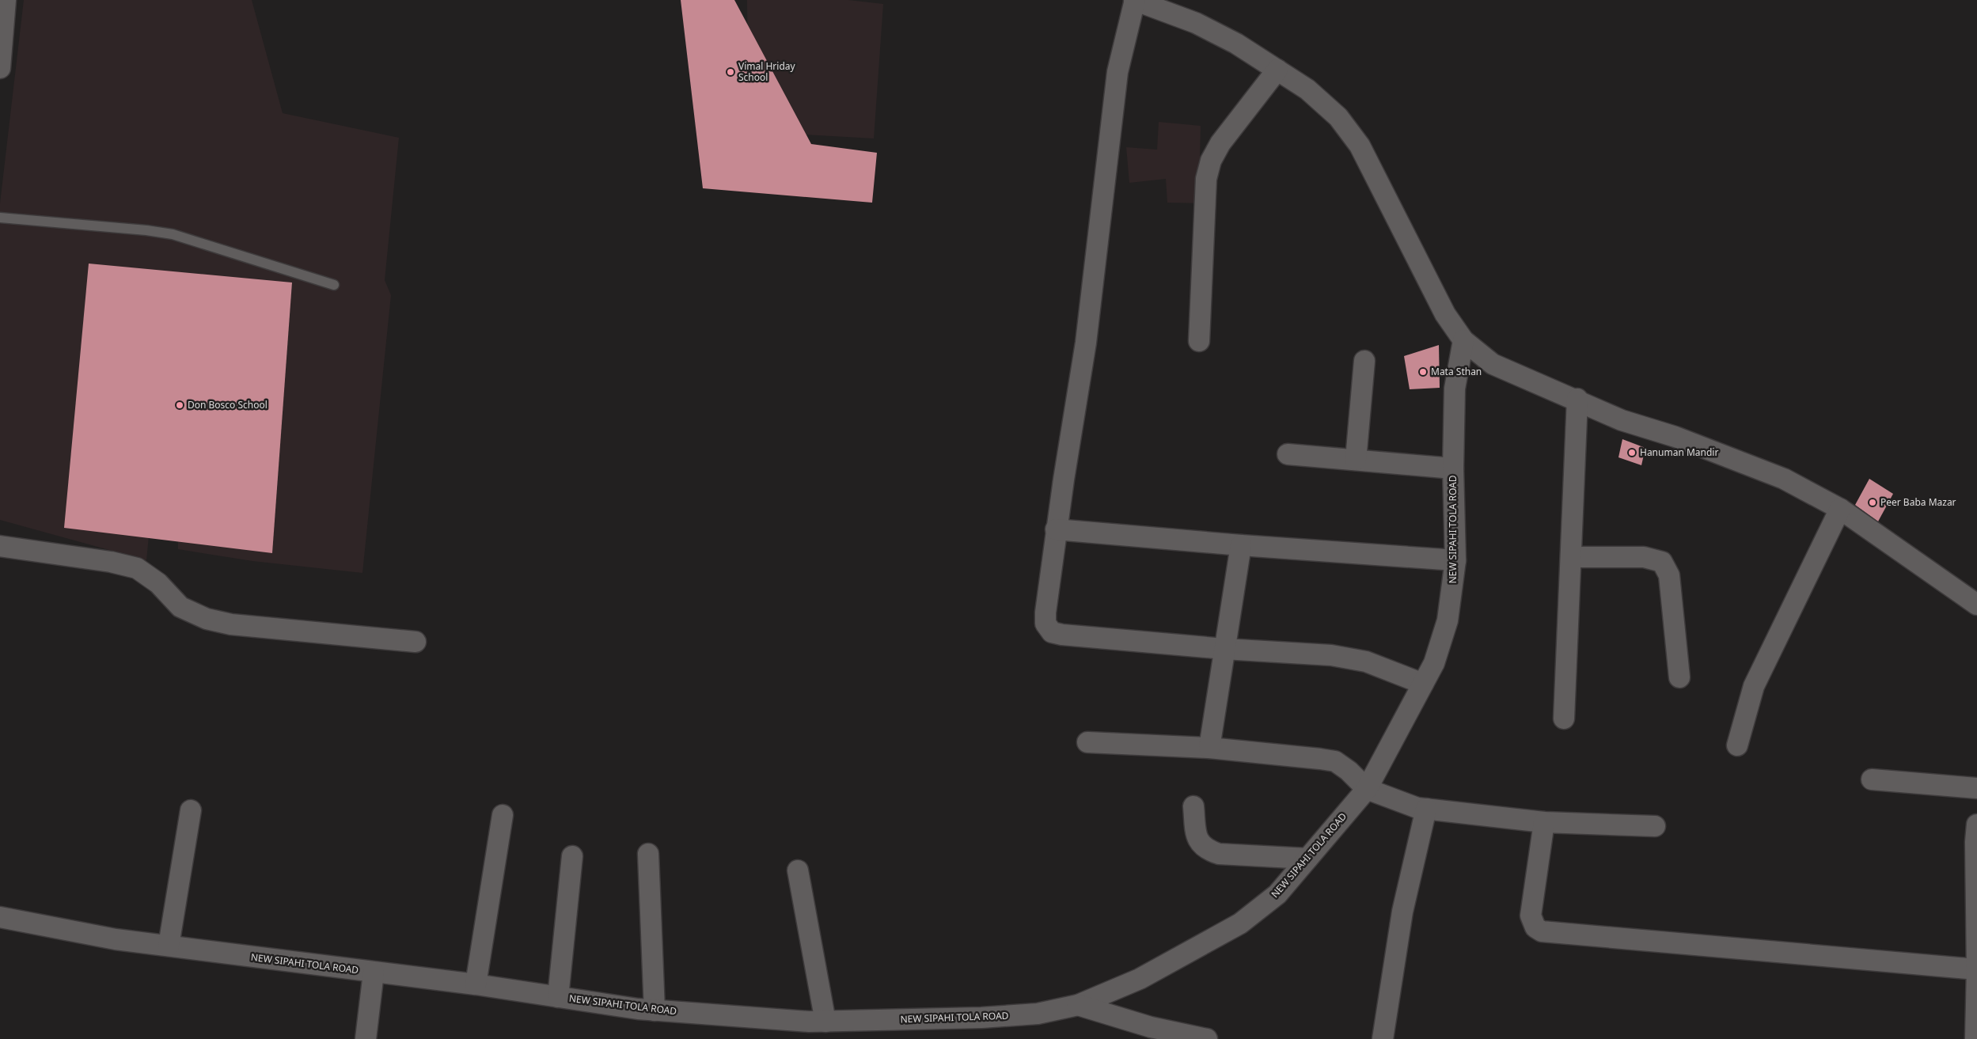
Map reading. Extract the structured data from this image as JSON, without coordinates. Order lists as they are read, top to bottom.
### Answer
{
  "streets": {
    "street": ["NEW SIPAHI TOLA ROAD"]
  },
  "places": [
    "Vimal Hriday School",
    "Mata Sthan",
    "Don Bosco School",
    "Hanuman Mandir",
    "Peer Baba Mazar"
  ]
}
